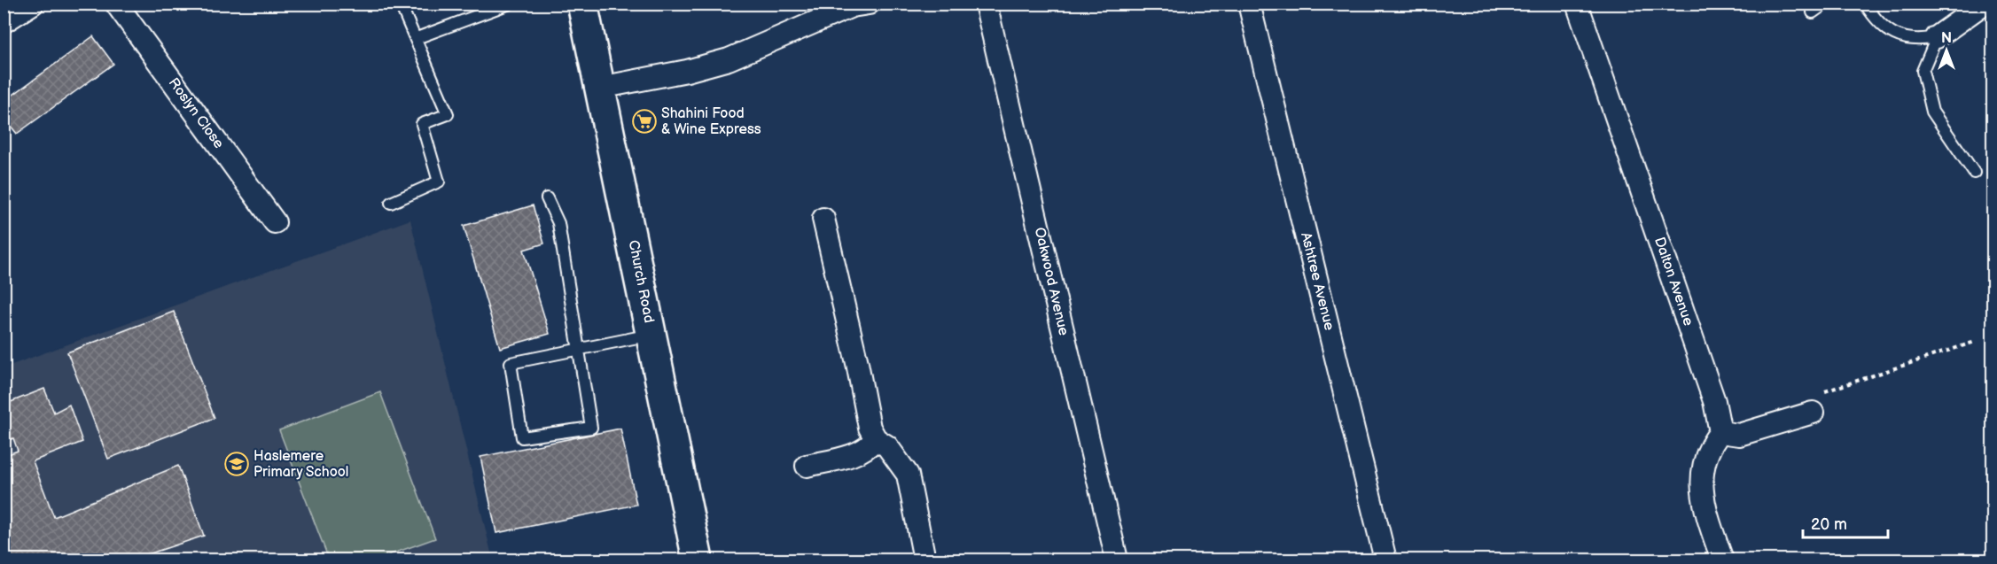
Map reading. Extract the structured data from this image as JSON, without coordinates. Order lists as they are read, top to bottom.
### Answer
{
  "streets": {
    "street": [
      "Roslyn Close",
      "Church Road",
      "Oakwood Avenue",
      "Ashtree Avenue",
      "Dalton Avenue"
    ]
  },
  "places": {
    "supermarket": ["Shahini Food & Wine Express"],
    "school or university": ["Haslemere Primary School"]
  },
  "scale_bar": "20 m",
  "north": "top"
}
